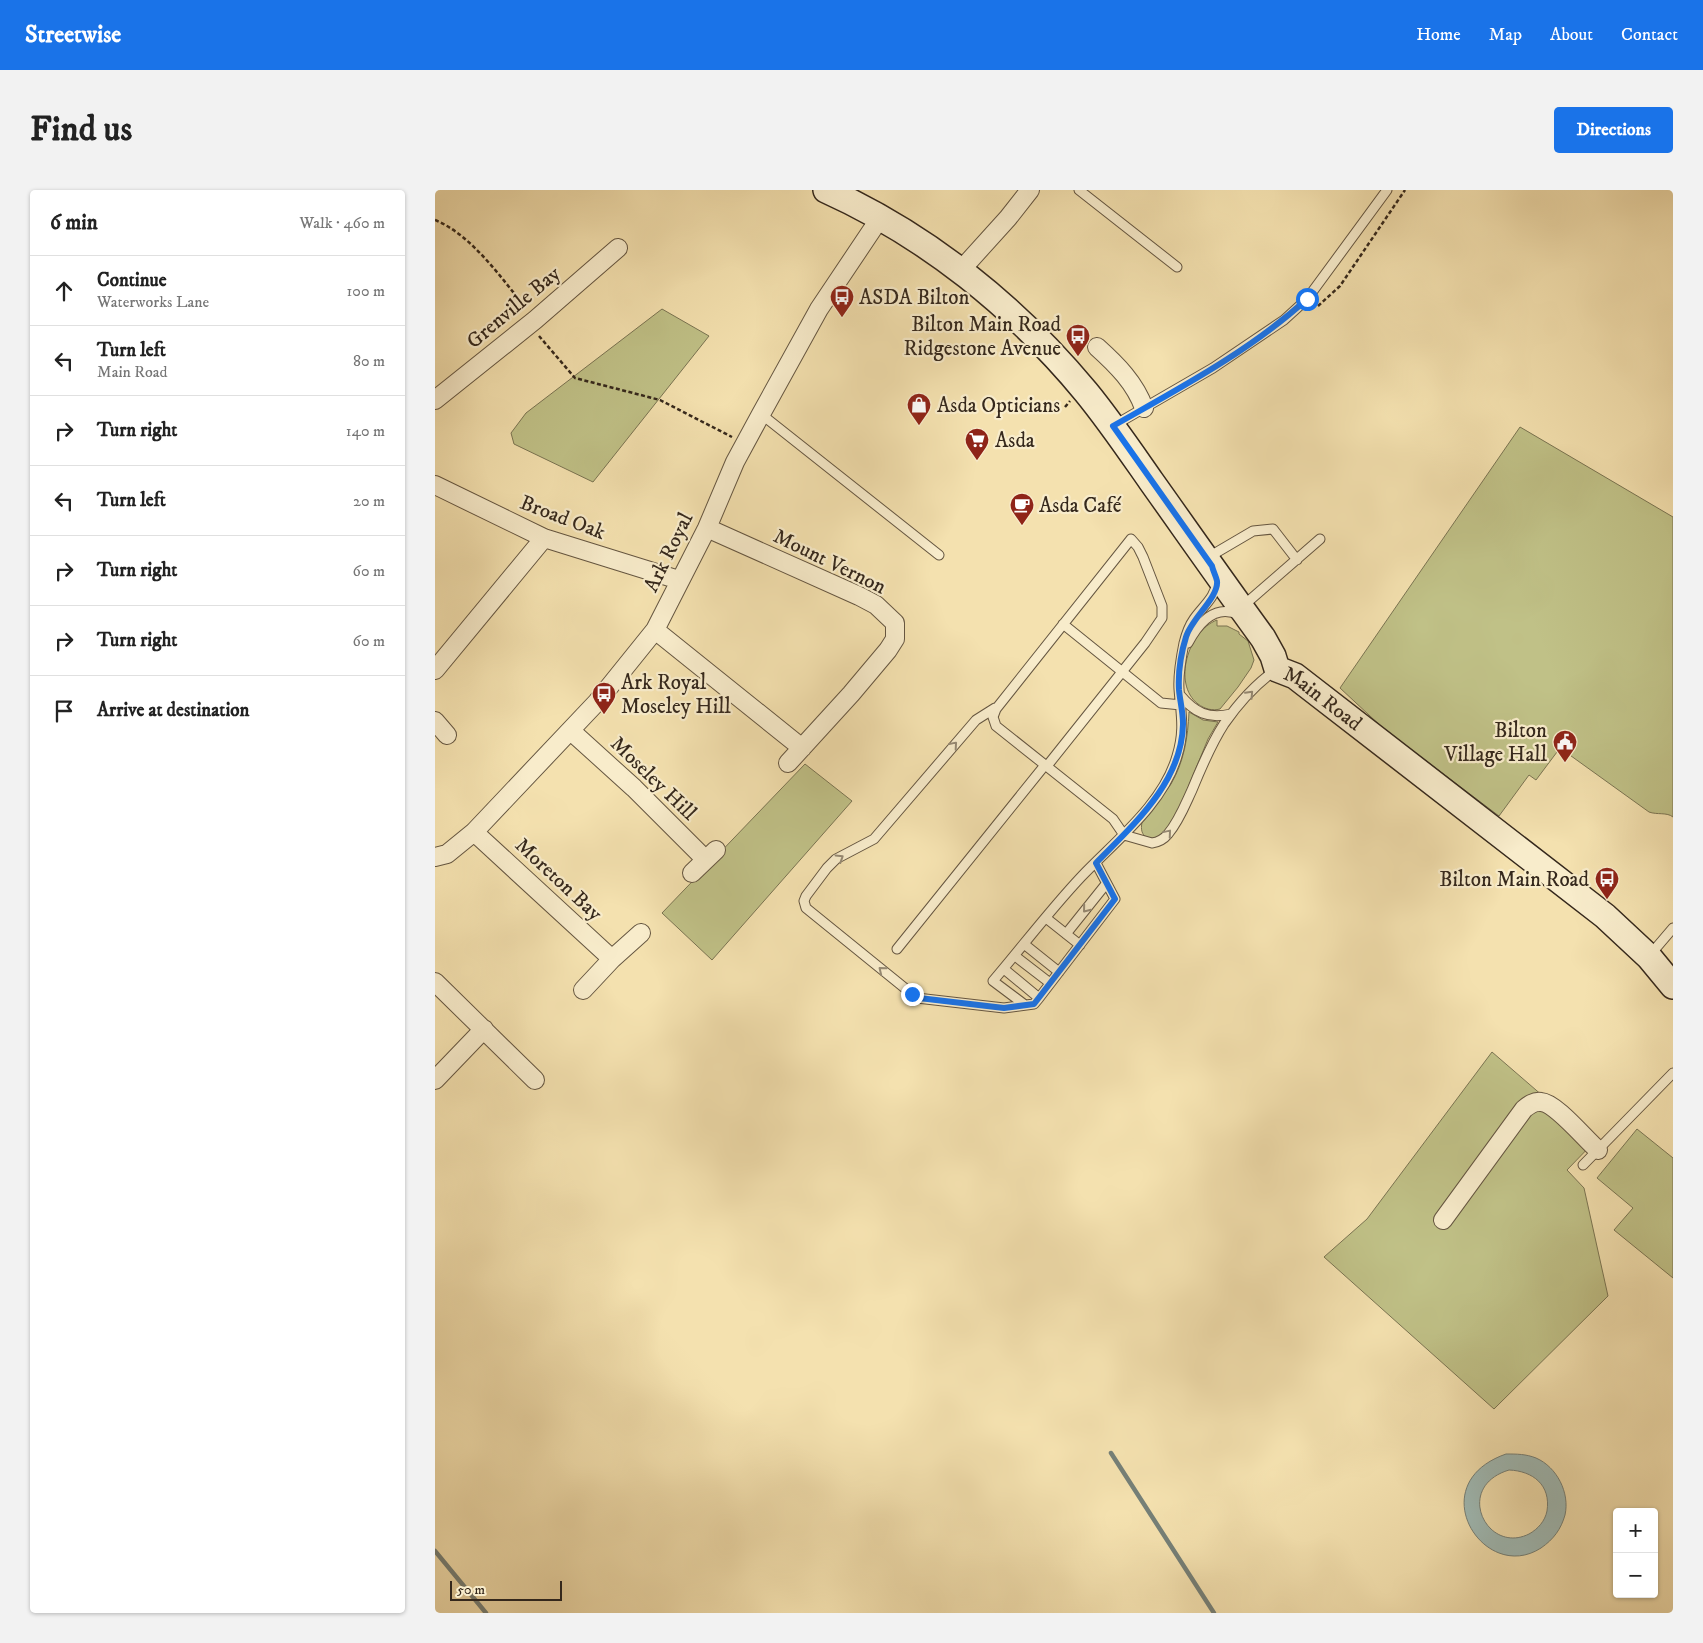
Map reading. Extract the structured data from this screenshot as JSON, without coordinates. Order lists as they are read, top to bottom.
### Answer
{
  "streets": {
    "main road": ["Main Road"],
    "street": [
      "Grenville Bay",
      "Broad Oak",
      "Ark Royal",
      "Mount Vernon",
      "Moseley Hill",
      "Moreton Bay"
    ]
  },
  "crossings": [
    ["Broad Oak", "Ark Royal"],
    ["Ark Royal", "Mount Vernon"],
    ["Ark Royal", "Main Road"],
    ["Ark Royal", "Moseley Hill"],
    ["Ark Royal", "Moreton Bay"]
  ],
  "places": {
    "bus stop": [
      "ASDA Bilton",
      "Bilton Main Road Ridgestone Avenue",
      "Ark Royal Moseley Hill",
      "Bilton Main Road"
    ],
    "shop": ["Asda Opticians"],
    "supermarket": ["Asda"],
    "cafe": ["Asda Café"],
    "public building": ["Bilton Village Hall"]
  },
  "scale_bar": "50 m",
  "page": {
    "header": "Streetwise",
    "nav": [
      "Home",
      "Map",
      "About",
      "Contact"
    ],
    "buttons": "Directions",
    "title": "Find us",
    "heading": ["6 min", "Walk · 460 m"],
    "list": [
      ["Continue", "Waterworks Lane", "100 m"],
      ["Turn left", "Main Road", "80 m"],
      ["Turn right", "140 m"],
      ["Turn left", "20 m"],
      ["Turn right", "60 m"],
      ["Turn right", "60 m"],
      "Arrive at destination"
    ],
    "map_buttons": ["+", "−"],
    "scale": "50 m"
  }
}
